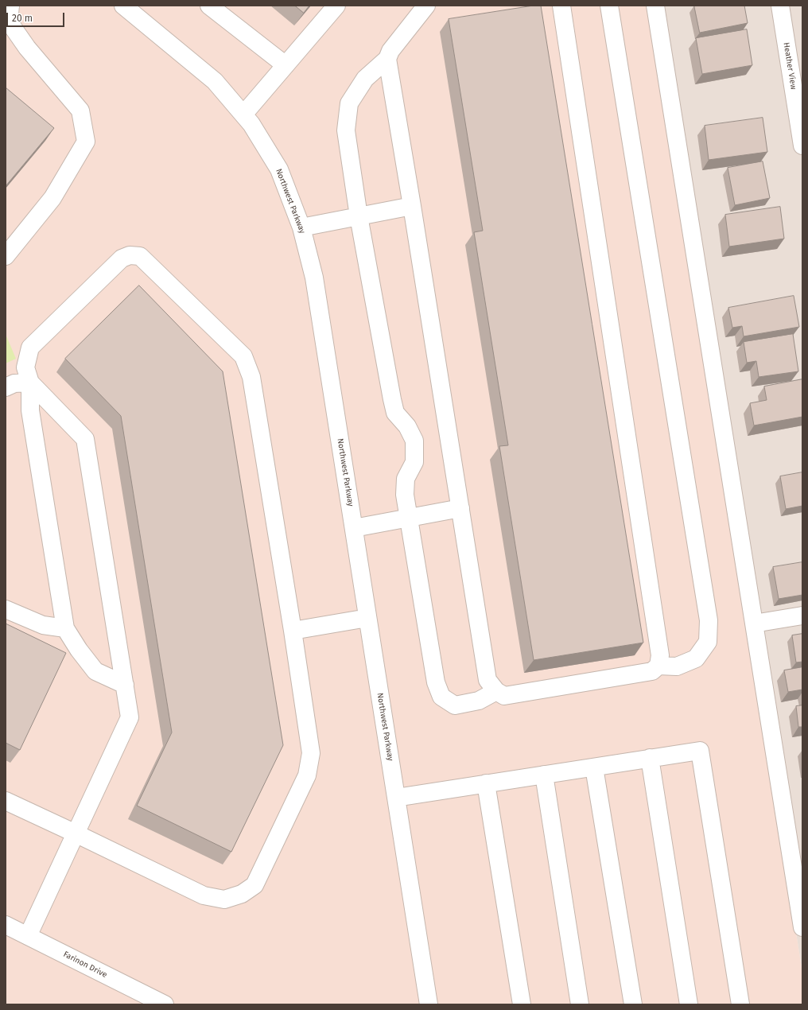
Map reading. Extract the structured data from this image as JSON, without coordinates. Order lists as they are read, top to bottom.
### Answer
{
  "streets": {
    "street": ["Heather View", "Northwest Parkway", "Farinon Drive"]
  },
  "scale_bar": "20 m"
}
